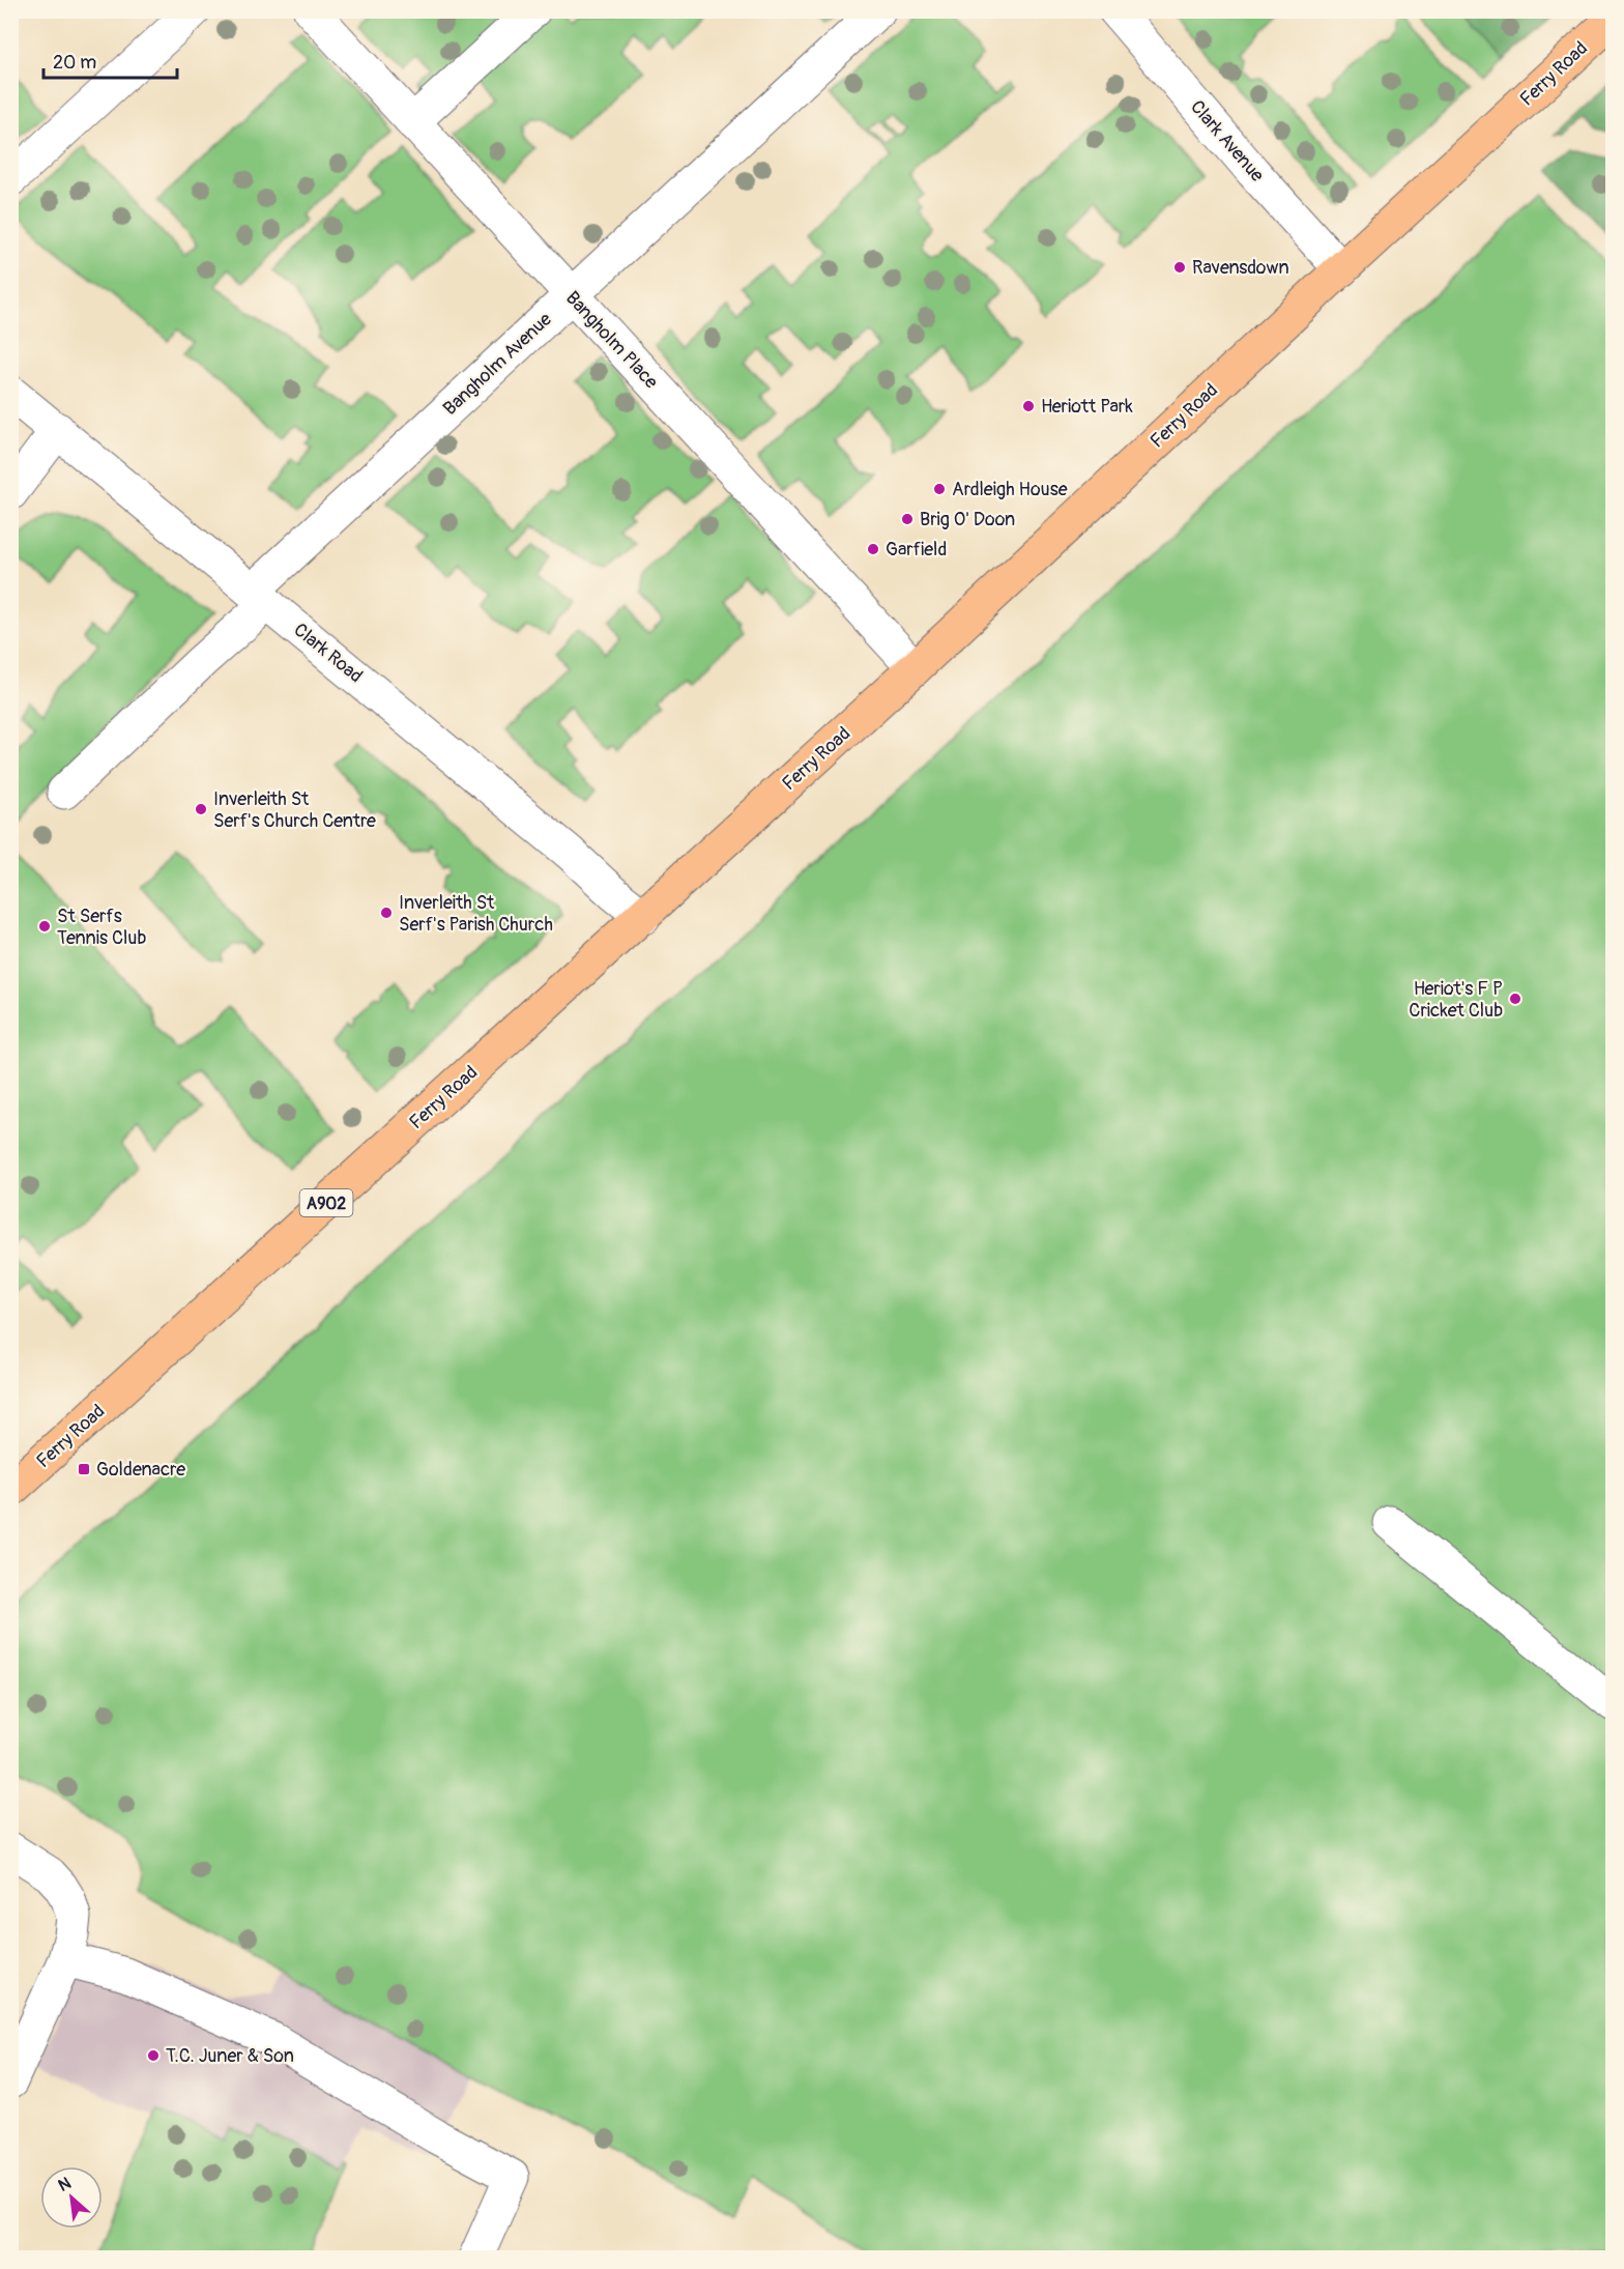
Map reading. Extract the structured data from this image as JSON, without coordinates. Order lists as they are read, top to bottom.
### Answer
{
  "streets": {
    "main road": ["Ferry Road", "A902"],
    "street": [
      "Clark Avenue",
      "Bangholm Place",
      "Bangholm Avenue",
      "Clark Road"
    ]
  },
  "crossings": [
    ["Ferry Road", "Clark Avenue"],
    ["Ferry Road", "Bangholm Place"],
    ["Ferry Road", "Clark Road"],
    ["Bangholm Place", "Bangholm Avenue"],
    ["Bangholm Avenue", "Clark Road"]
  ],
  "places": {
    "other": [
      "Ravensdown",
      "Heriott Park",
      "Ardleigh House",
      "Brig O' Doon",
      "Garfield",
      "Inverleith St Serf's Church Centre",
      "Inverleith St Serf's Parish Church",
      "St Serfs Tennis Club",
      "Heriot's F P Cricket Club",
      "T.C. Juner & Son"
    ],
    "transit": ["Goldenacre"]
  },
  "scale_bar": "20 m",
  "north": "top left"
}
